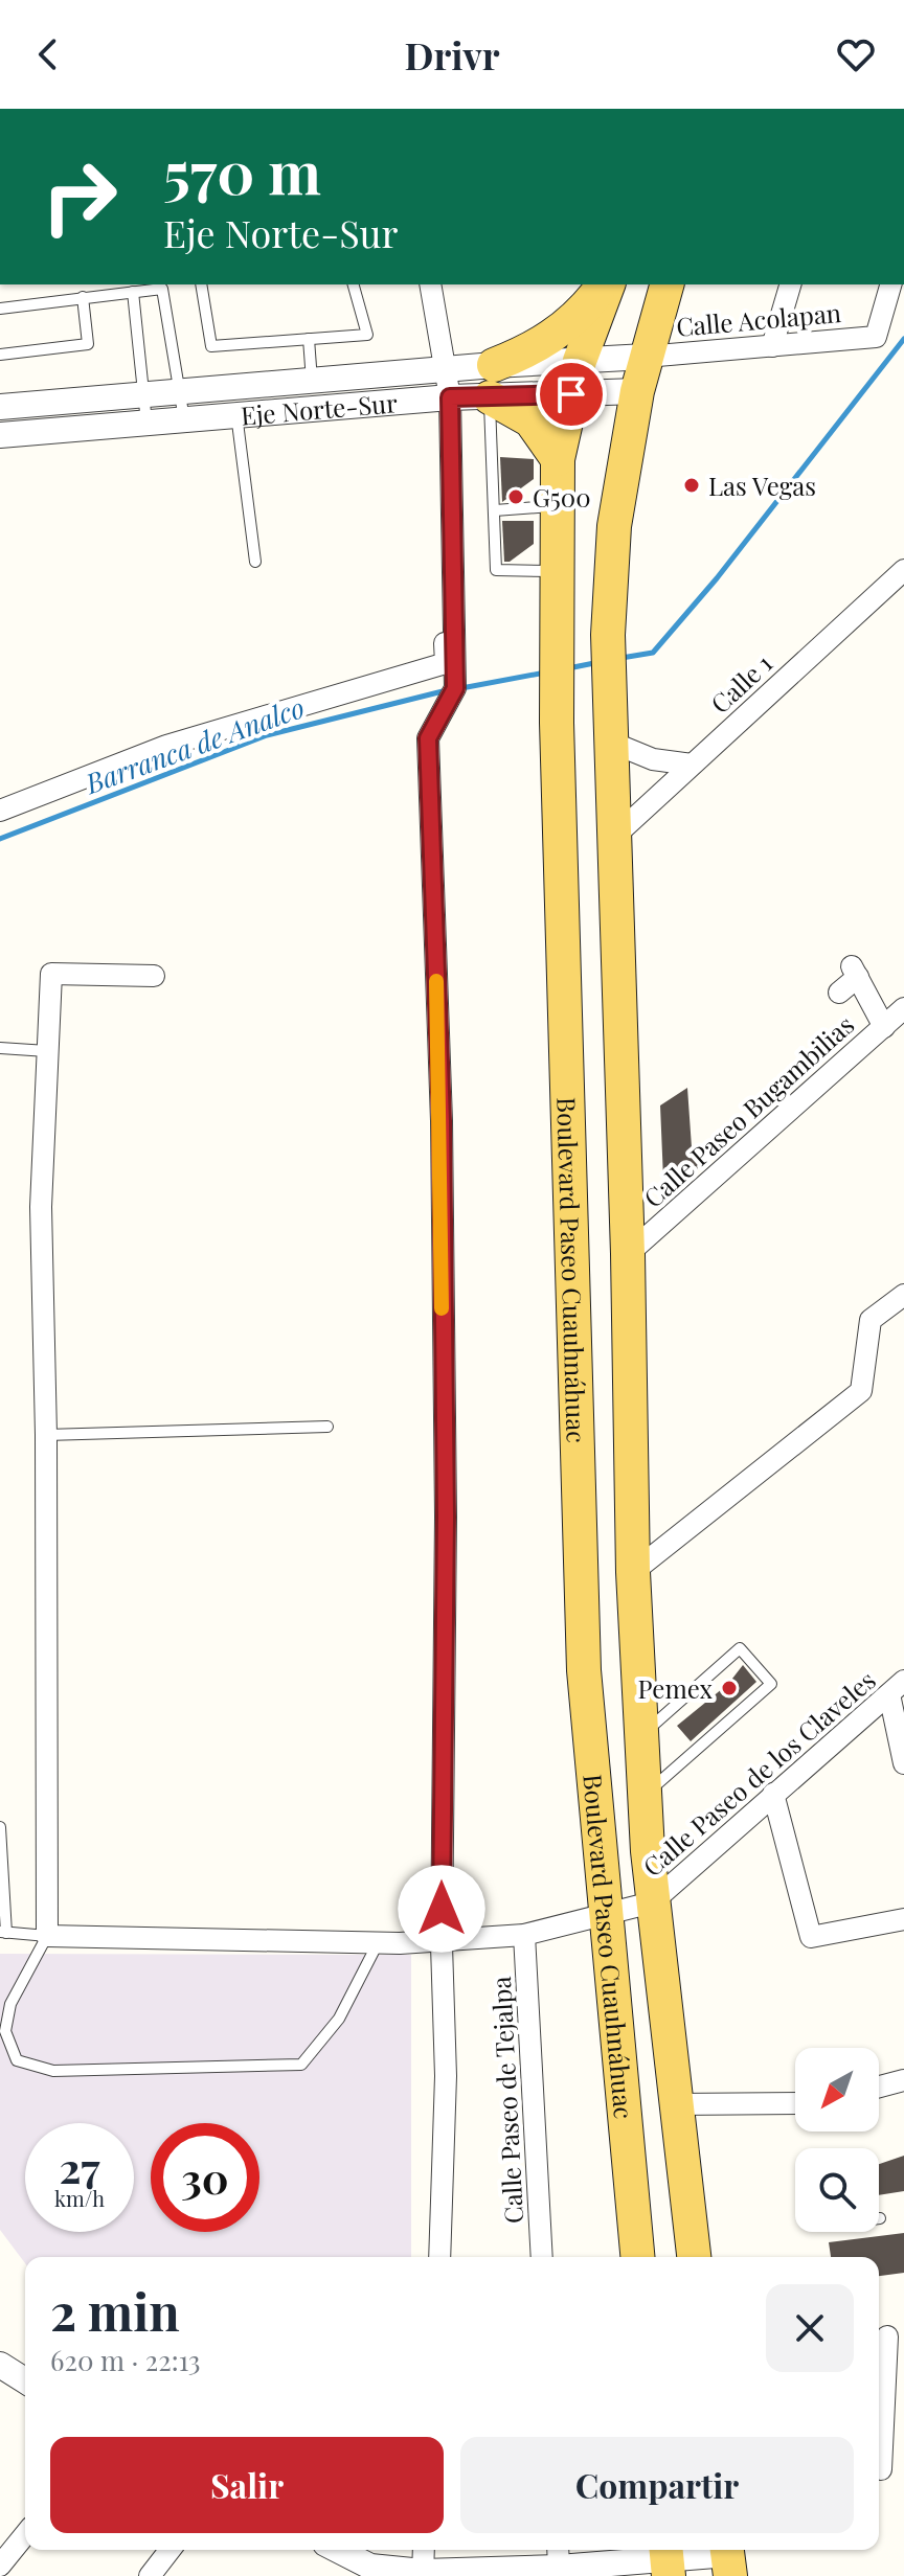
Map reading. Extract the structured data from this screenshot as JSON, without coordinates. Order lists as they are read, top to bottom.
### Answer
{
  "streets": {
    "main road": ["Boulevard Paseo Cuauhnáhuac"],
    "street": [
      "Calle Acolapan",
      "Eje Norte-Sur",
      "Calle 1",
      "Calle Paseo Bugambilias",
      "Calle Paseo de los Claveles",
      "Calle Paseo de Tejalpa"
    ]
  },
  "crossings": [
    ["Calle Acolapan", "Eje Norte-Sur"],
    ["Calle Acolapan", "Boulevard Paseo Cuauhnáhuac"],
    ["Eje Norte-Sur", "Boulevard Paseo Cuauhnáhuac"],
    ["Calle 1", "Boulevard Paseo Cuauhnáhuac"],
    ["Calle Paseo Bugambilias", "Boulevard Paseo Cuauhnáhuac"],
    ["Boulevard Paseo Cuauhnáhuac", "Calle Paseo de los Claveles"],
    ["Calle Paseo de los Claveles", "Calle Paseo de Tejalpa"]
  ],
  "water": ["Barranca de Analco"],
  "places": ["Las Vegas", "G500", "Pemex"],
  "north": "bottom left",
  "page": {
    "header": "Drivr",
    "turn": ["570 m", "Eje Norte-Sur"],
    "speed": "27 km/h",
    "limit": "30",
    "heading": ["2 min", "620 m · 22:13"],
    "buttons": ["Salir", "Compartir"]
  }
}
